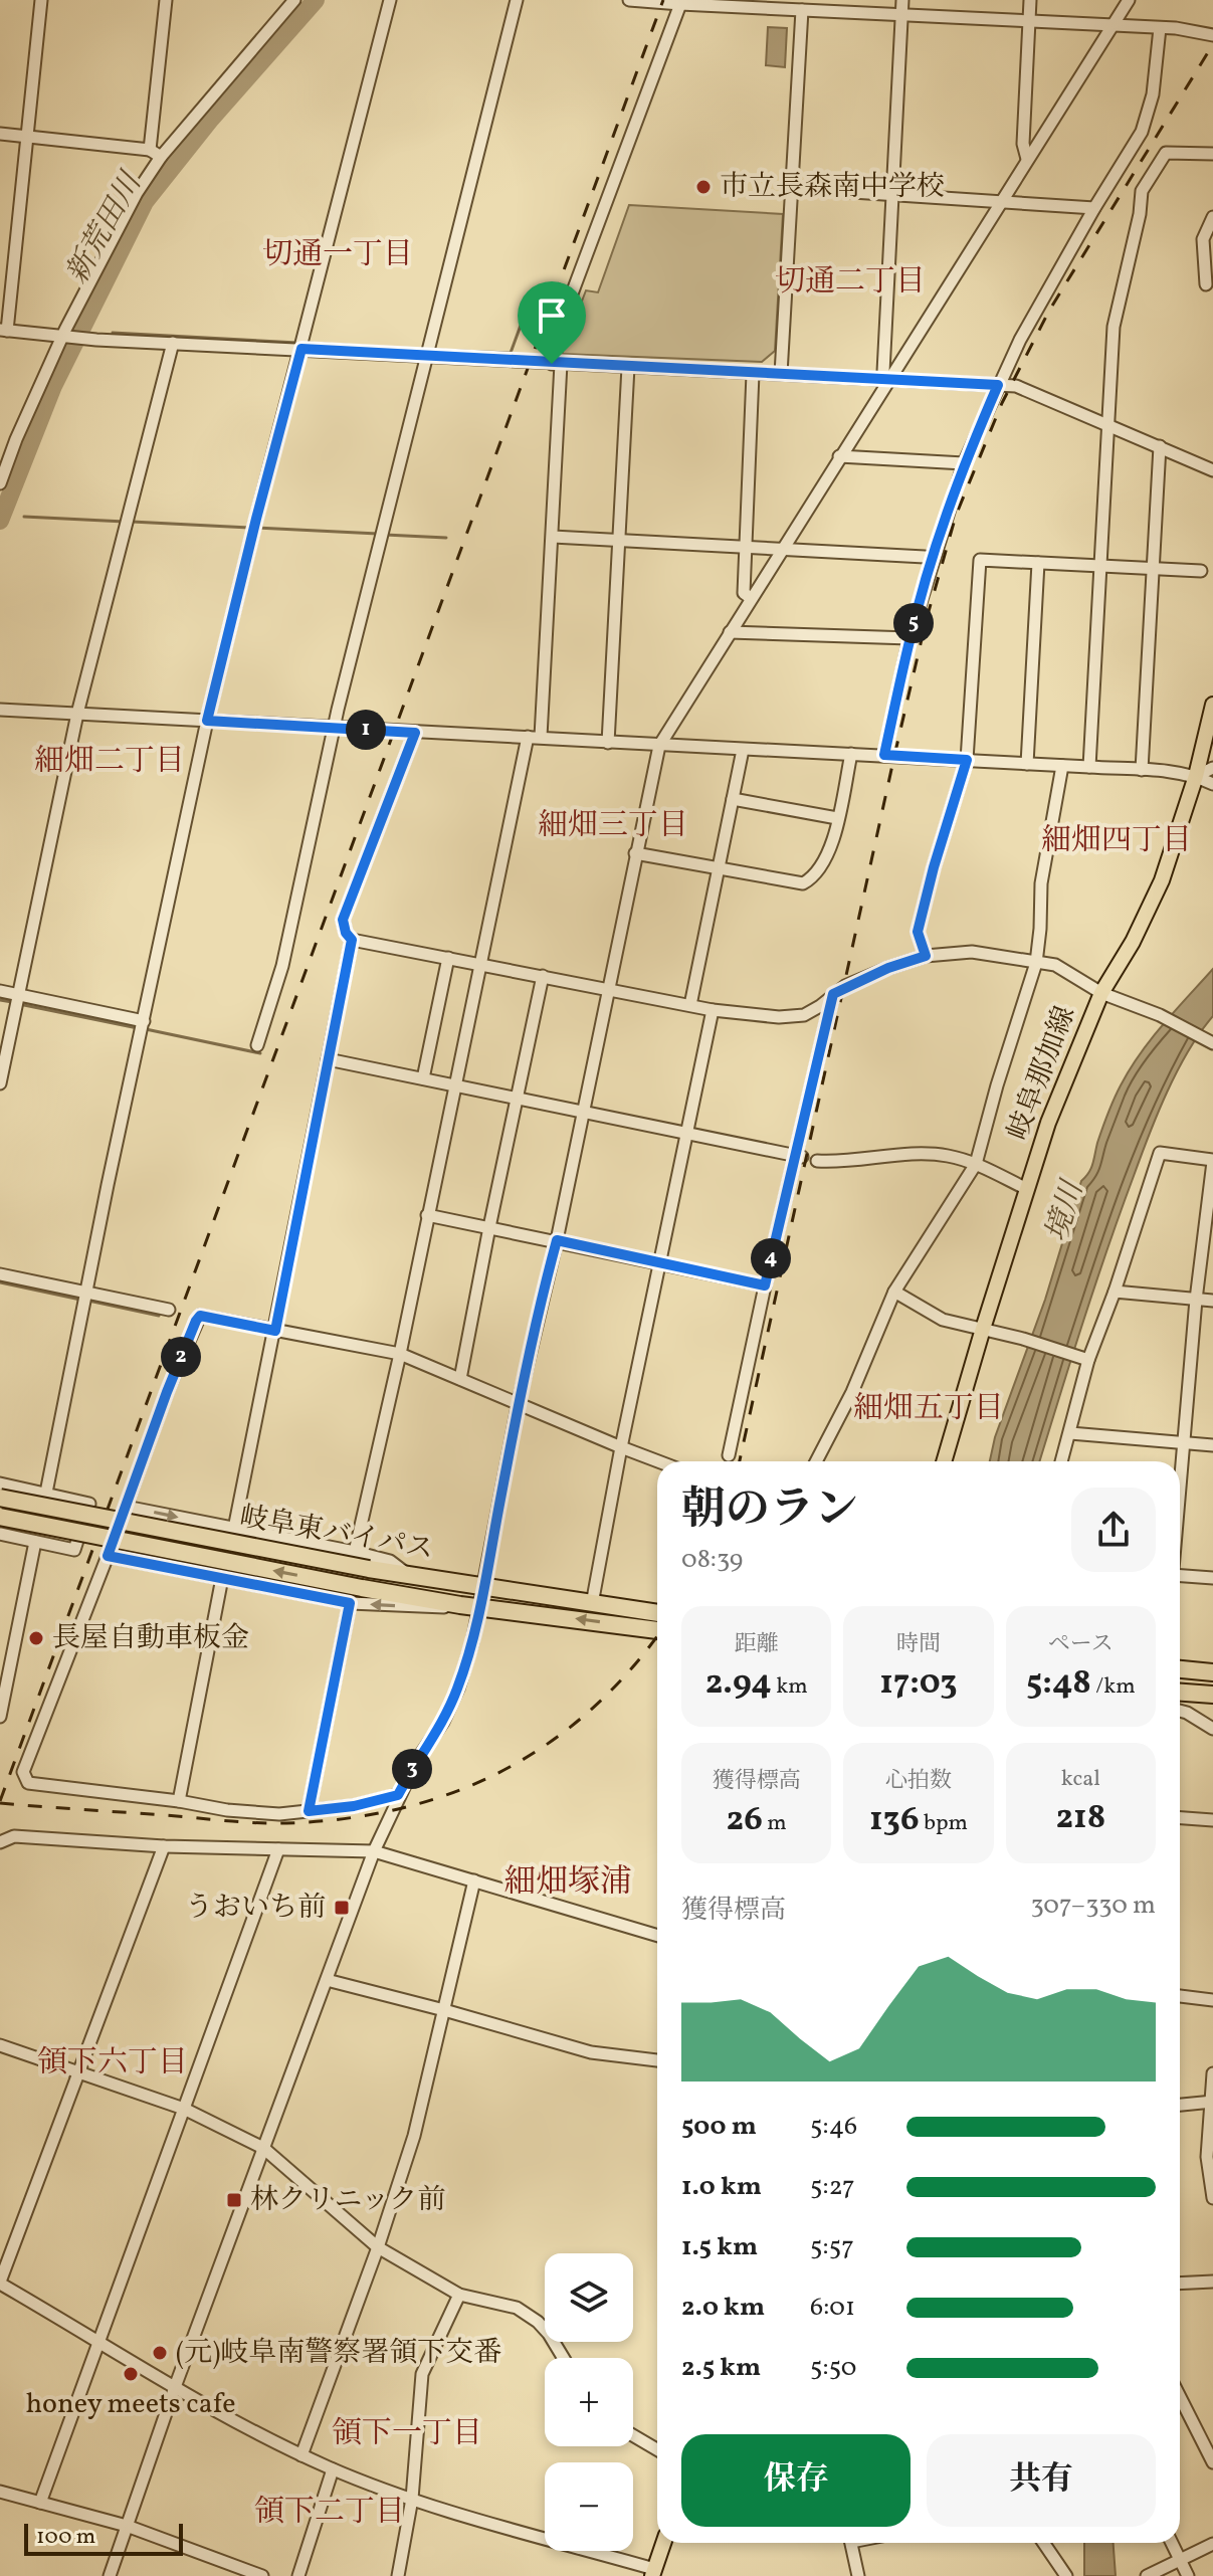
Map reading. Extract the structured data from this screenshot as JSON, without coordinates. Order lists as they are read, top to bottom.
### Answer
{
  "streets": {
    "highway": ["岐阜東バイパス"],
    "main road": ["岐阜那加線"]
  },
  "districts": [
    "切通一丁目",
    "切通二丁目",
    "細畑二丁目",
    "細畑三丁目",
    "細畑四丁目",
    "細畑五丁目",
    "細畑塚浦",
    "領下六丁目",
    "領下一丁目",
    "領下二丁目"
  ],
  "water": ["新荒田川", "境川"],
  "places": {
    "other": [
      "市立長森南中学校",
      "長屋自動車板金",
      "(元)岐阜南警察署領下交番",
      "honey meets cafe"
    ],
    "transit": ["うおいち前", "林クリニック前"]
  },
  "scale_bar": "100 m",
  "page": {
    "pins": [
      "5",
      "1",
      "4",
      "2",
      "3"
    ],
    "heading": ["朝のラン", "08:39"],
    "stats": [
      ["距離", "2.94 km"],
      ["時間", "17:03"],
      ["ペース", "5:48 /km"],
      ["獲得標高", "26 m"],
      ["心拍数", "136 bpm"],
      ["kcal", "218"]
    ],
    "chart": ["獲得標高", "307–330 m"],
    "list": [
      {
        "name": "500 m",
        "note": "5:46"
      },
      {
        "name": "1.0 km",
        "note": "5:27"
      },
      {
        "name": "1.5 km",
        "note": "5:57"
      },
      {
        "name": "2.0 km",
        "note": "6:01"
      },
      {
        "name": "2.5 km",
        "note": "5:50"
      }
    ],
    "map_buttons": ["+", "−"],
    "buttons": ["保存", "共有"],
    "scale": "100 m"
  }
}
